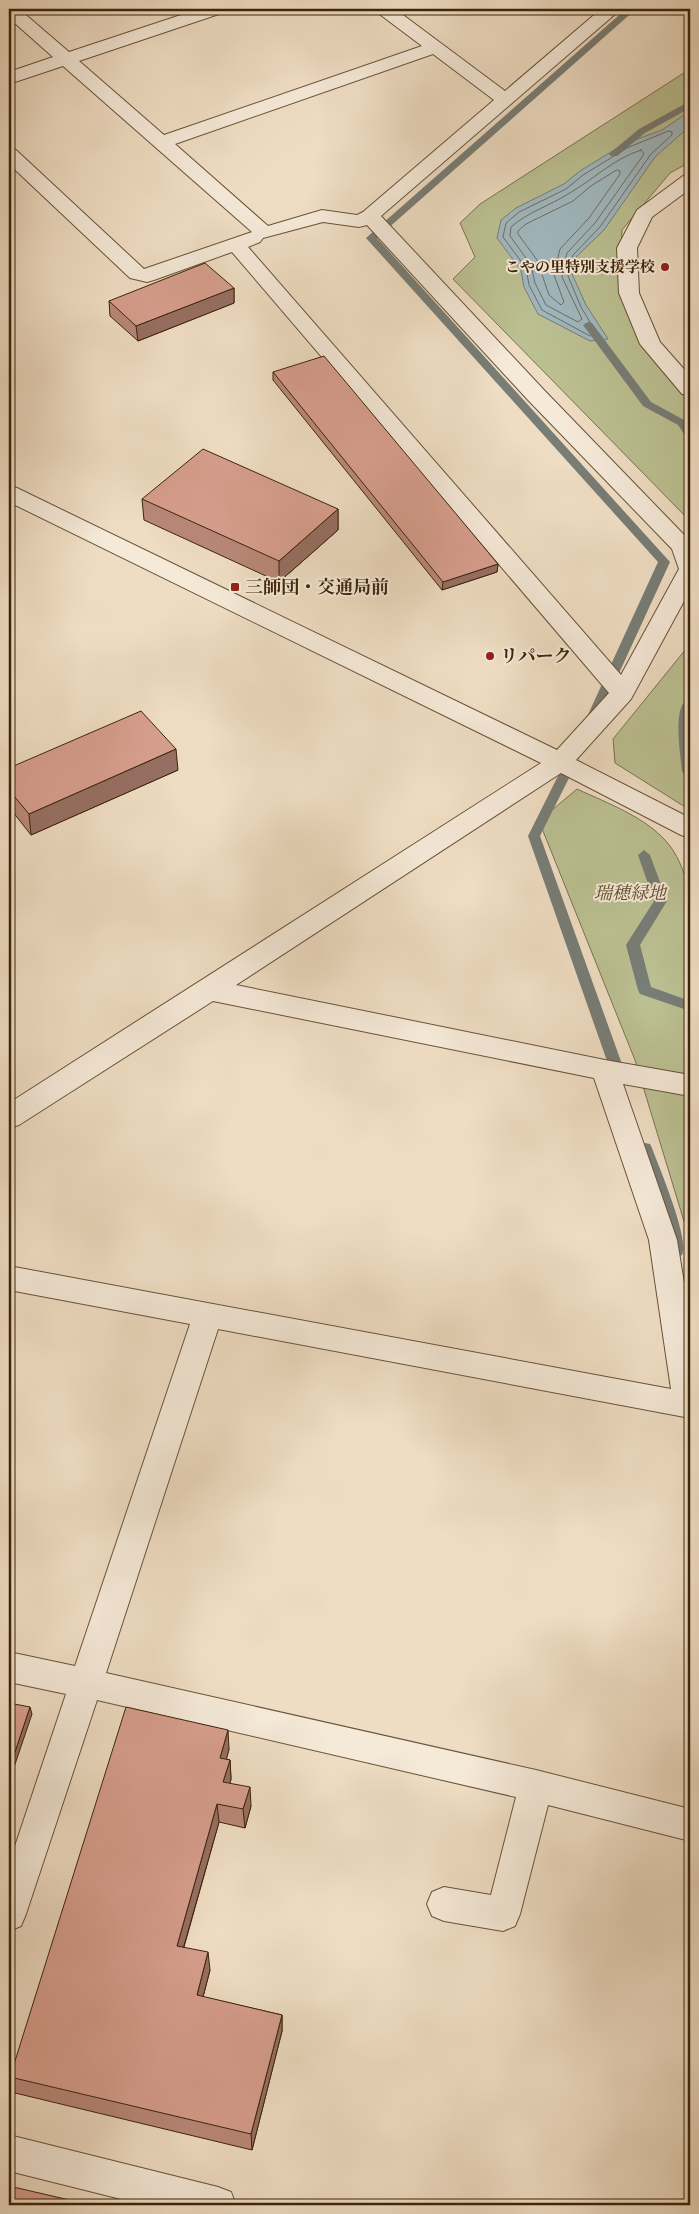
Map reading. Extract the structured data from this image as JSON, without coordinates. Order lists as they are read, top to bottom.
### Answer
{
  "parks": ["瑞穂緑地"],
  "places": {
    "other": ["こやの里特別支援学校", "リパーク"],
    "transit": ["三師団・交通局前"]
  }
}
